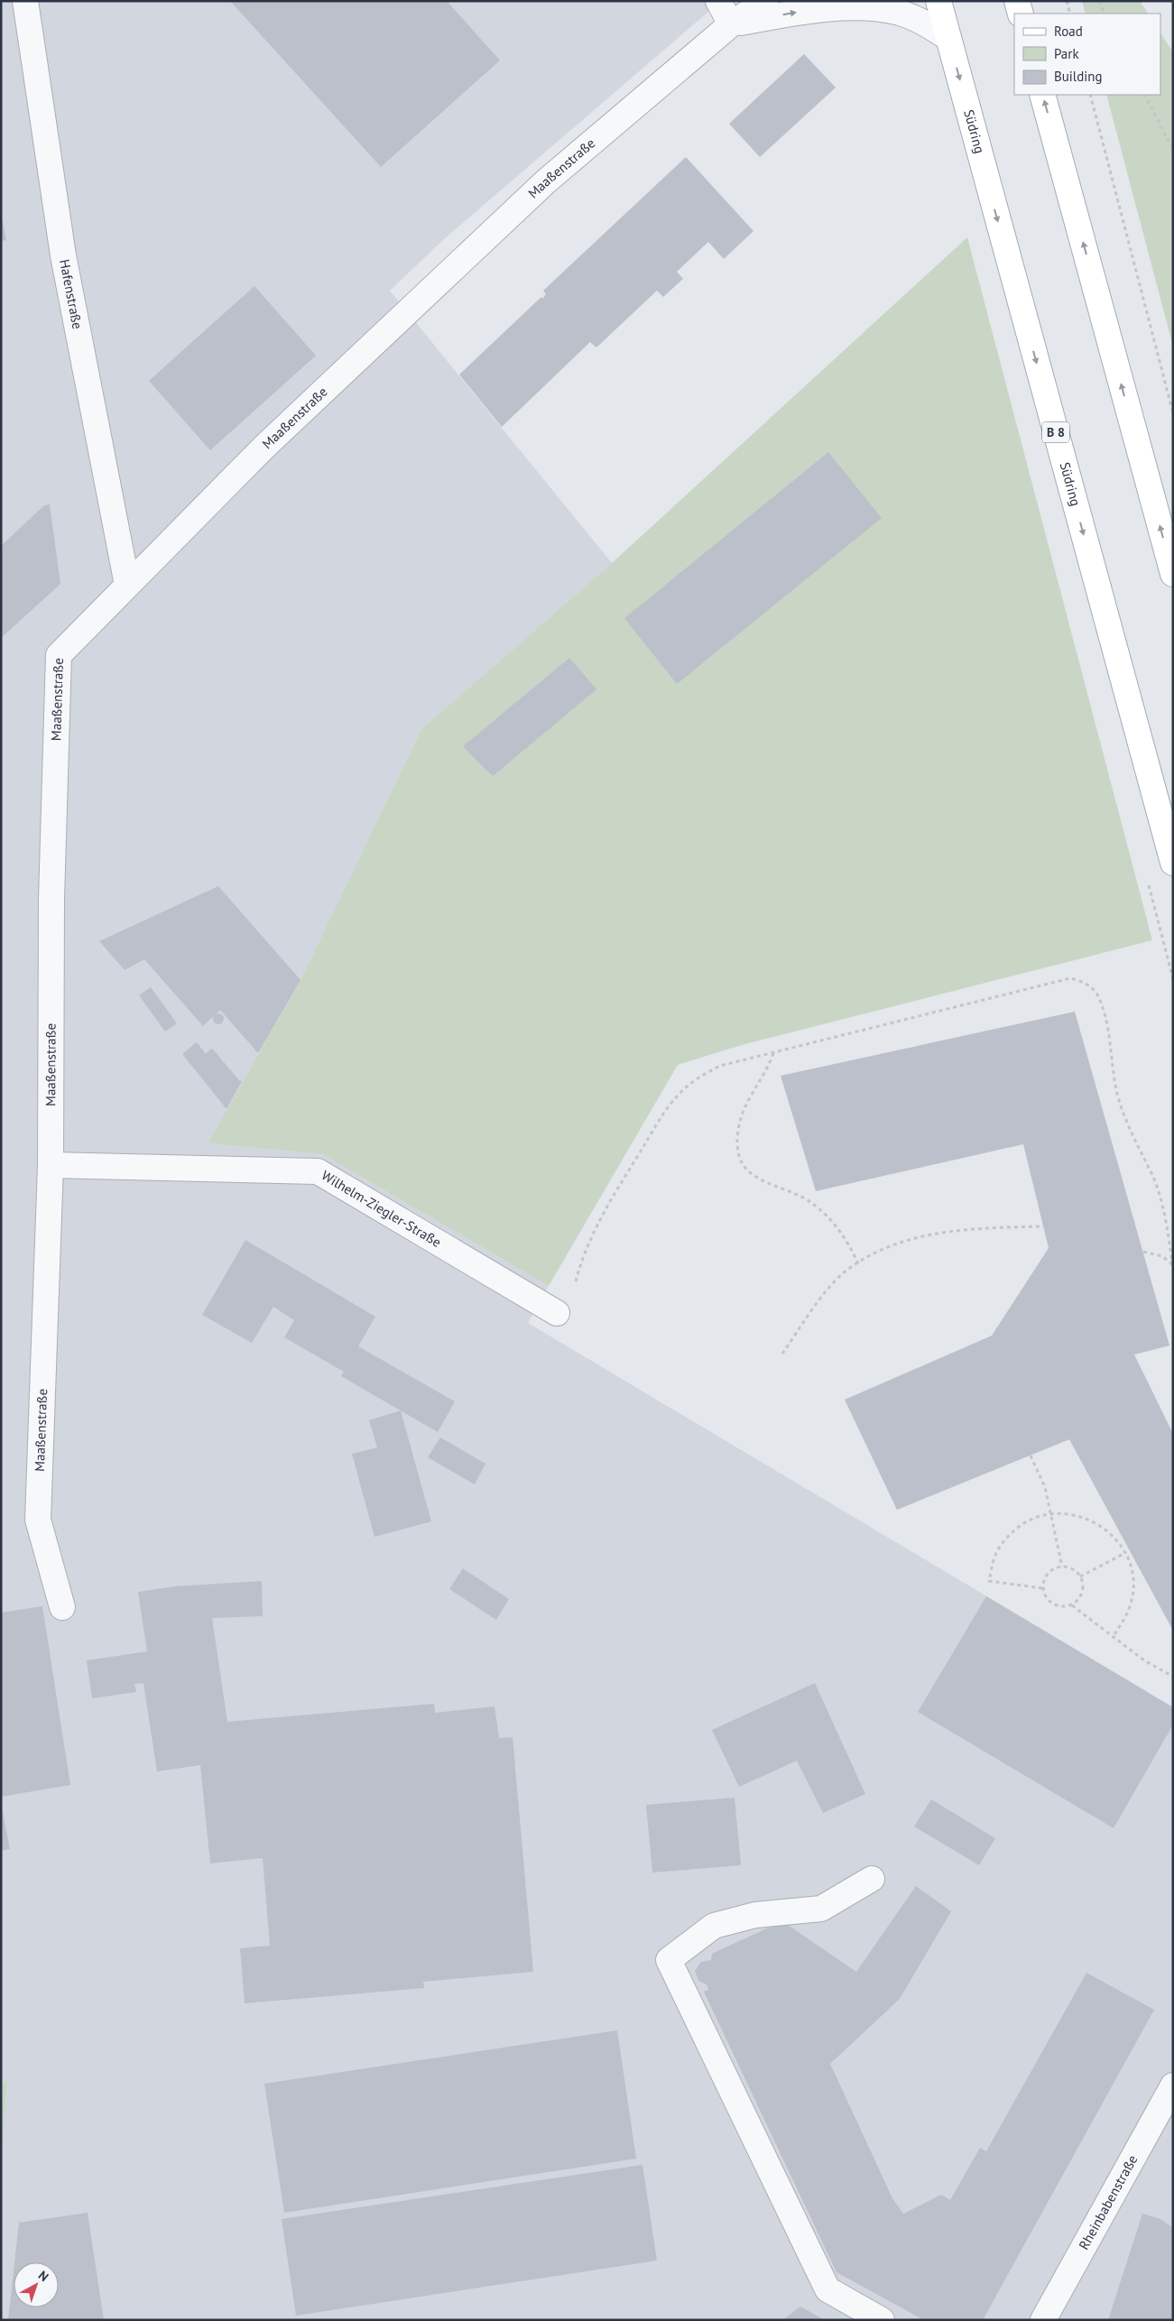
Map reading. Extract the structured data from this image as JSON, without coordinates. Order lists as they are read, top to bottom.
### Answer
{
  "streets": {
    "main road": ["Südring", "B 8"],
    "street": [
      "Maaßenstraße",
      "Hafenstraße",
      "Wilhelm-Ziegler-Straße",
      "Rheinbabenstraße"
    ]
  },
  "crossings": [
    ["Südring", "Maaßenstraße"],
    ["Maaßenstraße", "Hafenstraße"],
    ["Maaßenstraße", "Wilhelm-Ziegler-Straße"]
  ],
  "legend": ["Road", "Park", "Building"],
  "north": "top right"
}
